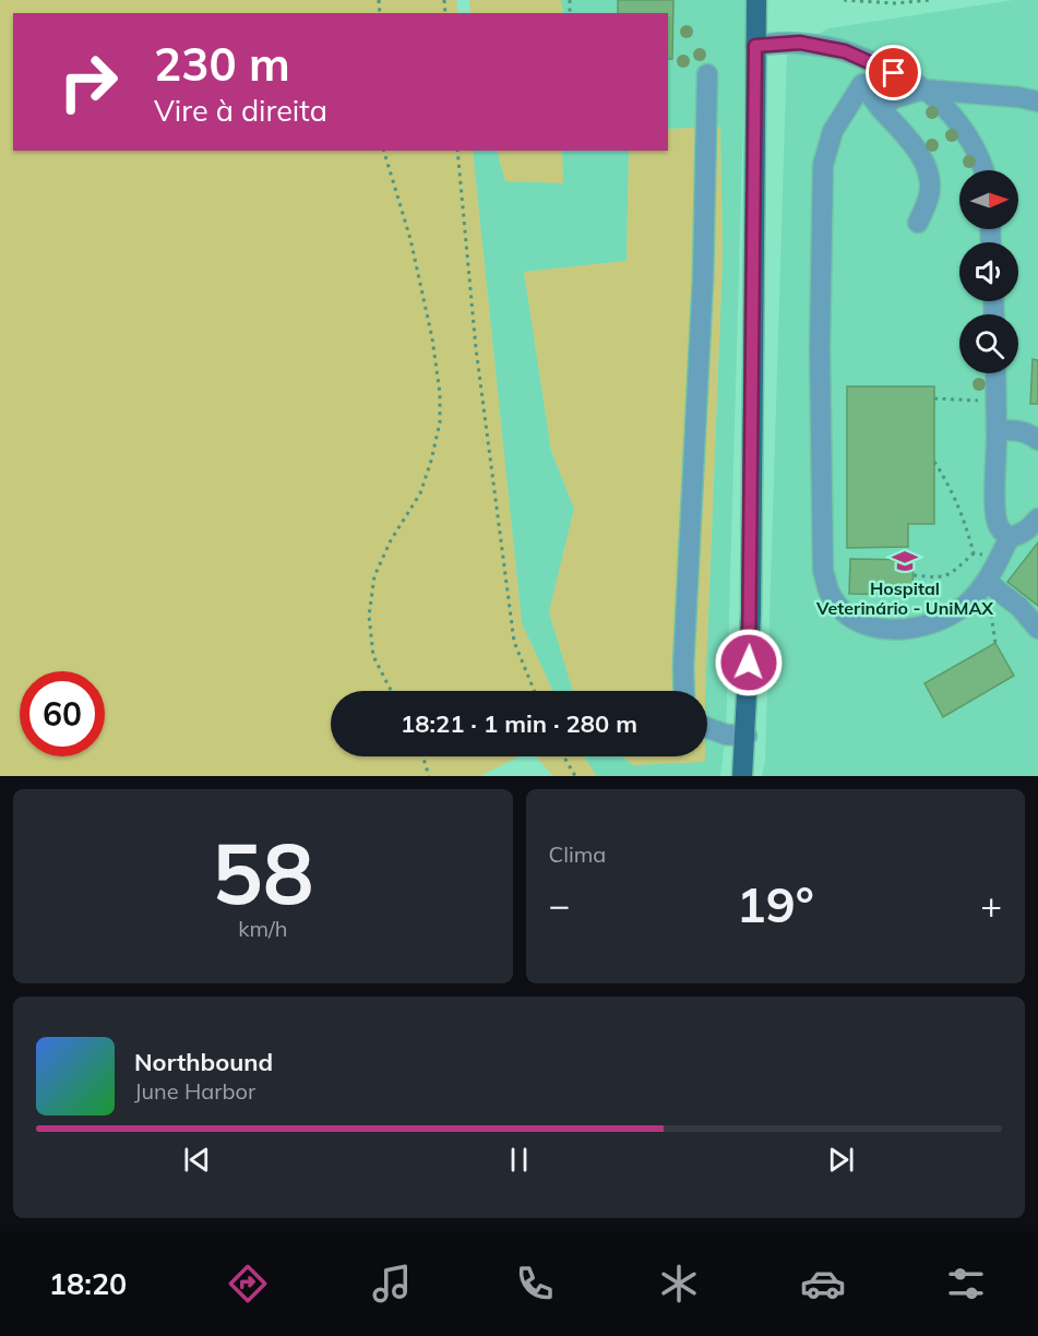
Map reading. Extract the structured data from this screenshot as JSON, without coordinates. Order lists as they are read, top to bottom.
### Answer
{
  "places": {
    "school or university": ["Hospital Veterinário - UniMAX"]
  },
  "north": "right",
  "page": {
    "turn": ["230 m", "Vire à direita"],
    "limit": "60",
    "trip": "18:21 · 1 min · 280 m",
    "tile": [
      ["58", "km/h"],
      "Clima"
    ],
    "heat": ["−", "19°", "+"],
    "song": ["Northbound", "June Harbor"],
    "tabs": "18:20"
  }
}
